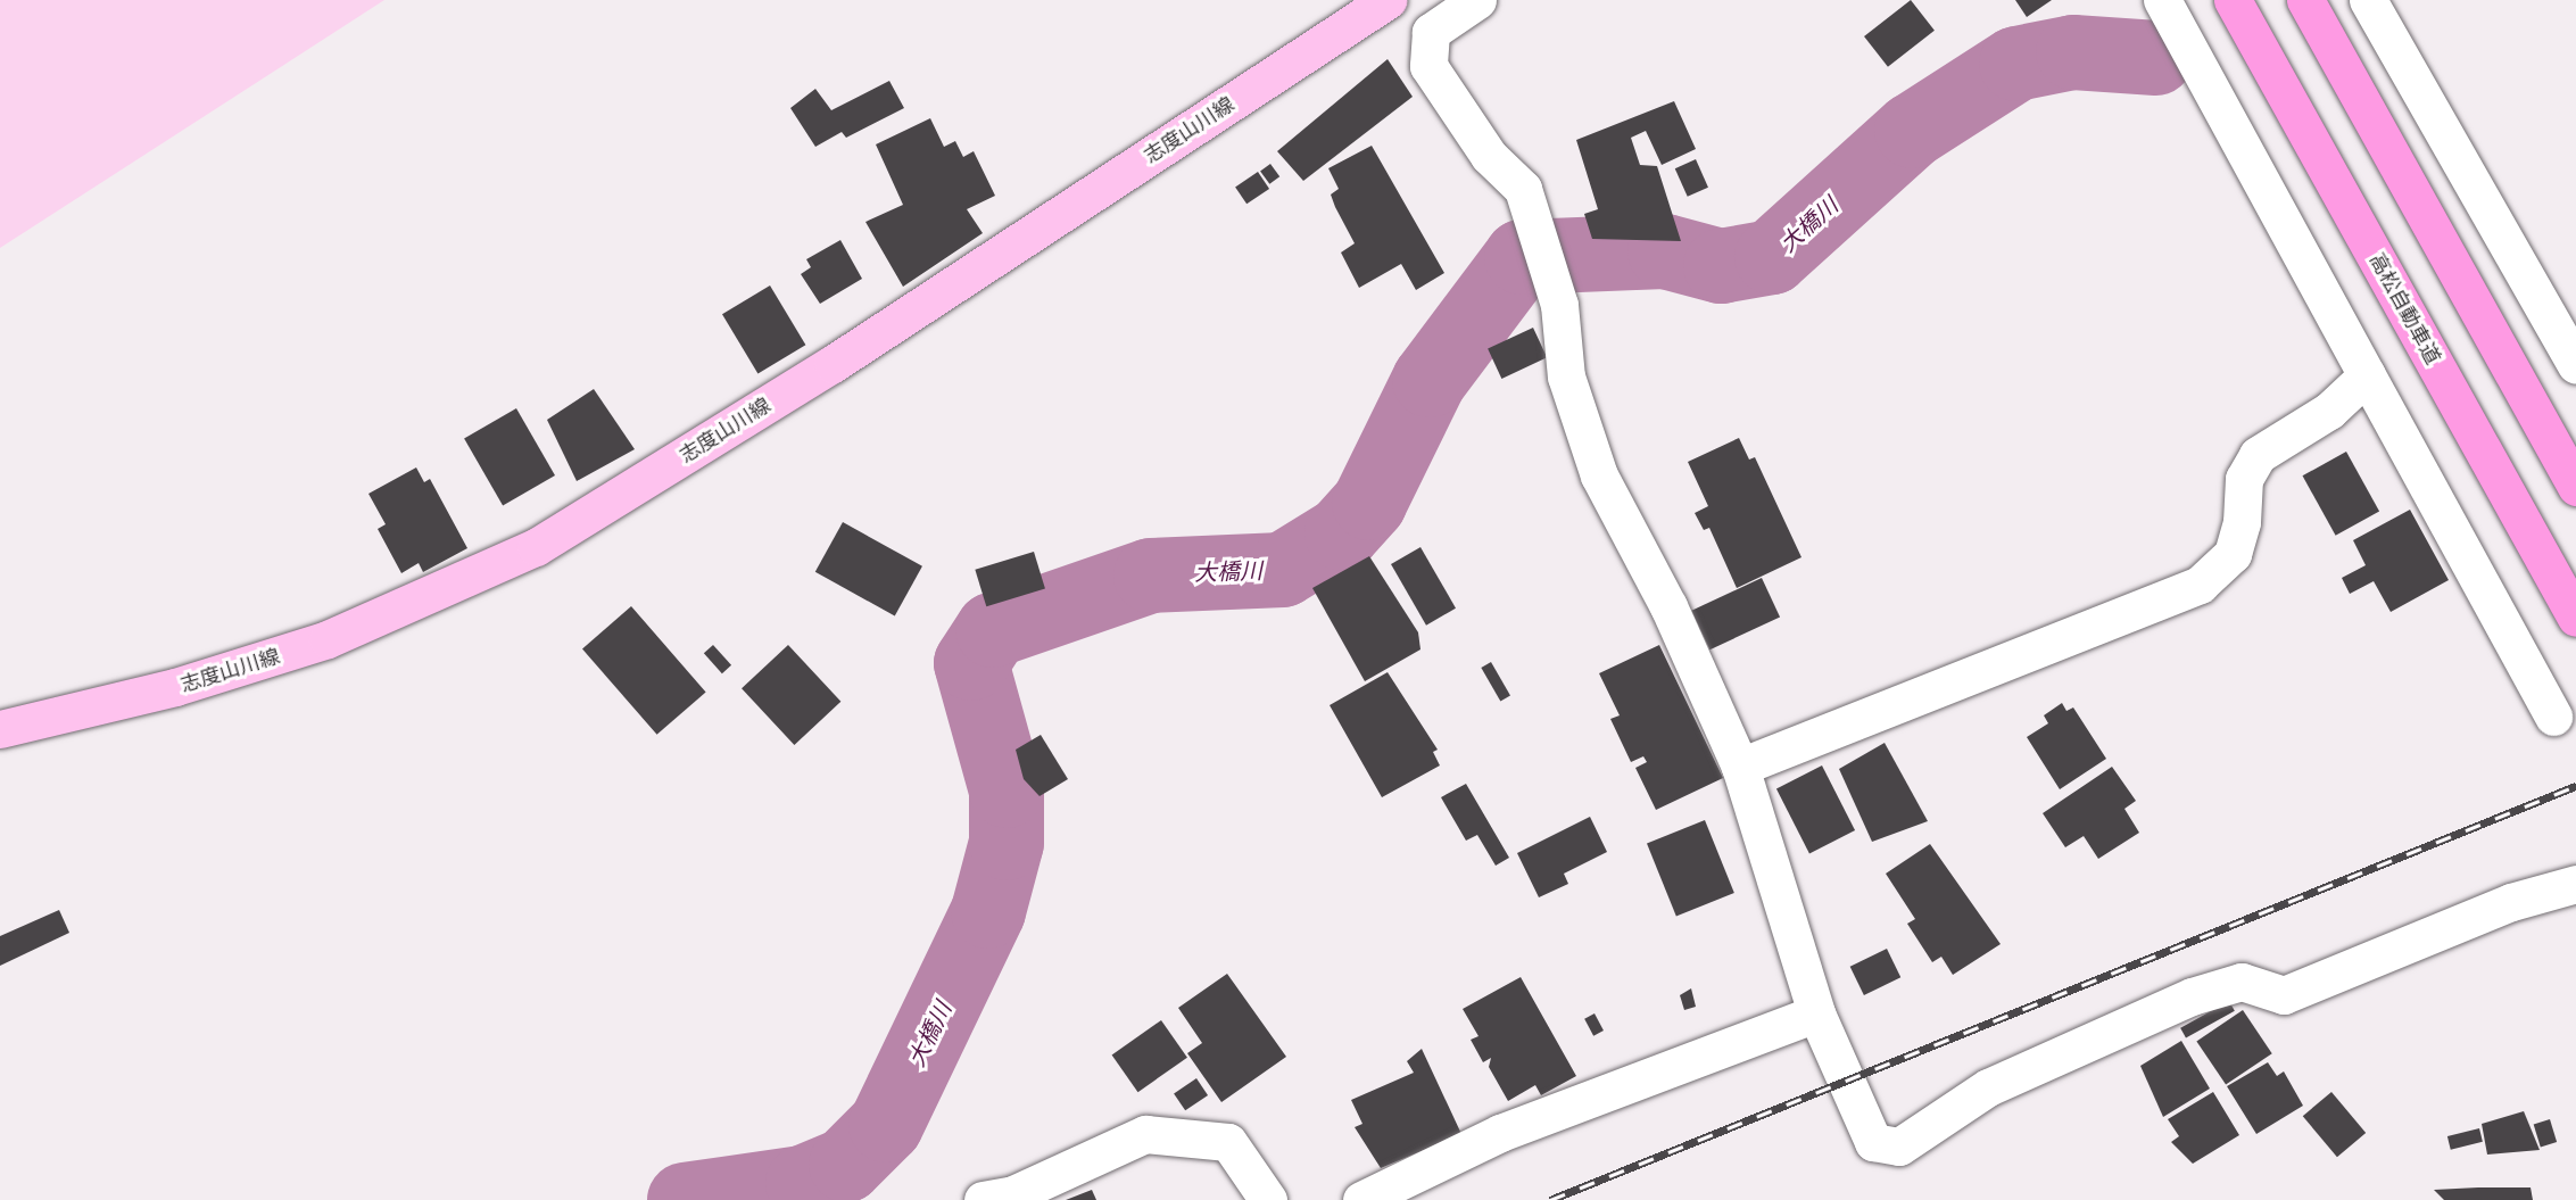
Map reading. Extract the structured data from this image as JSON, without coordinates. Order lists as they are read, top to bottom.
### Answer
{
  "streets": {
    "highway": ["高松自動車道"],
    "main road": ["志度山川線"]
  },
  "water": ["大橋川"]
}
